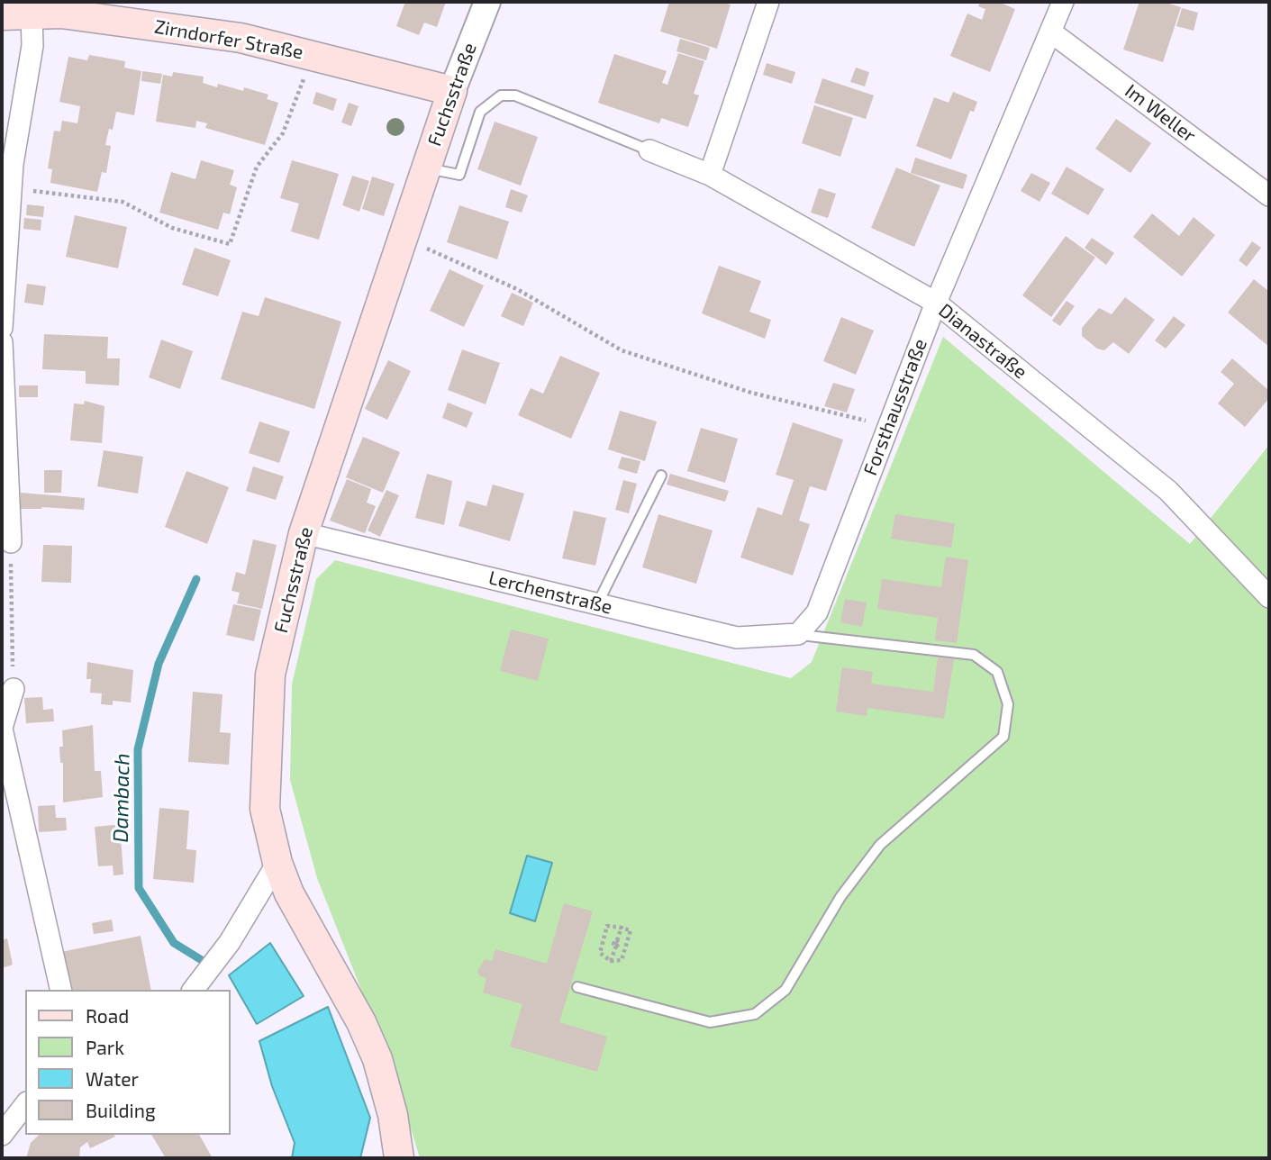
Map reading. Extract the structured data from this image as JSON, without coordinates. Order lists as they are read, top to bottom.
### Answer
{
  "streets": {
    "main road": ["Zirndorfer Straße", "Fuchsstraße"],
    "street": [
      "Im Weller",
      "Dianastraße",
      "Forsthausstraße",
      "Lerchenstraße"
    ]
  },
  "crossings": [
    ["Zirndorfer Straße", "Fuchsstraße"],
    ["Fuchsstraße", "Lerchenstraße"],
    ["Im Weller", "Forsthausstraße"],
    ["Dianastraße", "Forsthausstraße"],
    ["Forsthausstraße", "Lerchenstraße"]
  ],
  "water": ["Dambach"],
  "legend": [
    "Road",
    "Park",
    "Water",
    "Building"
  ]
}
